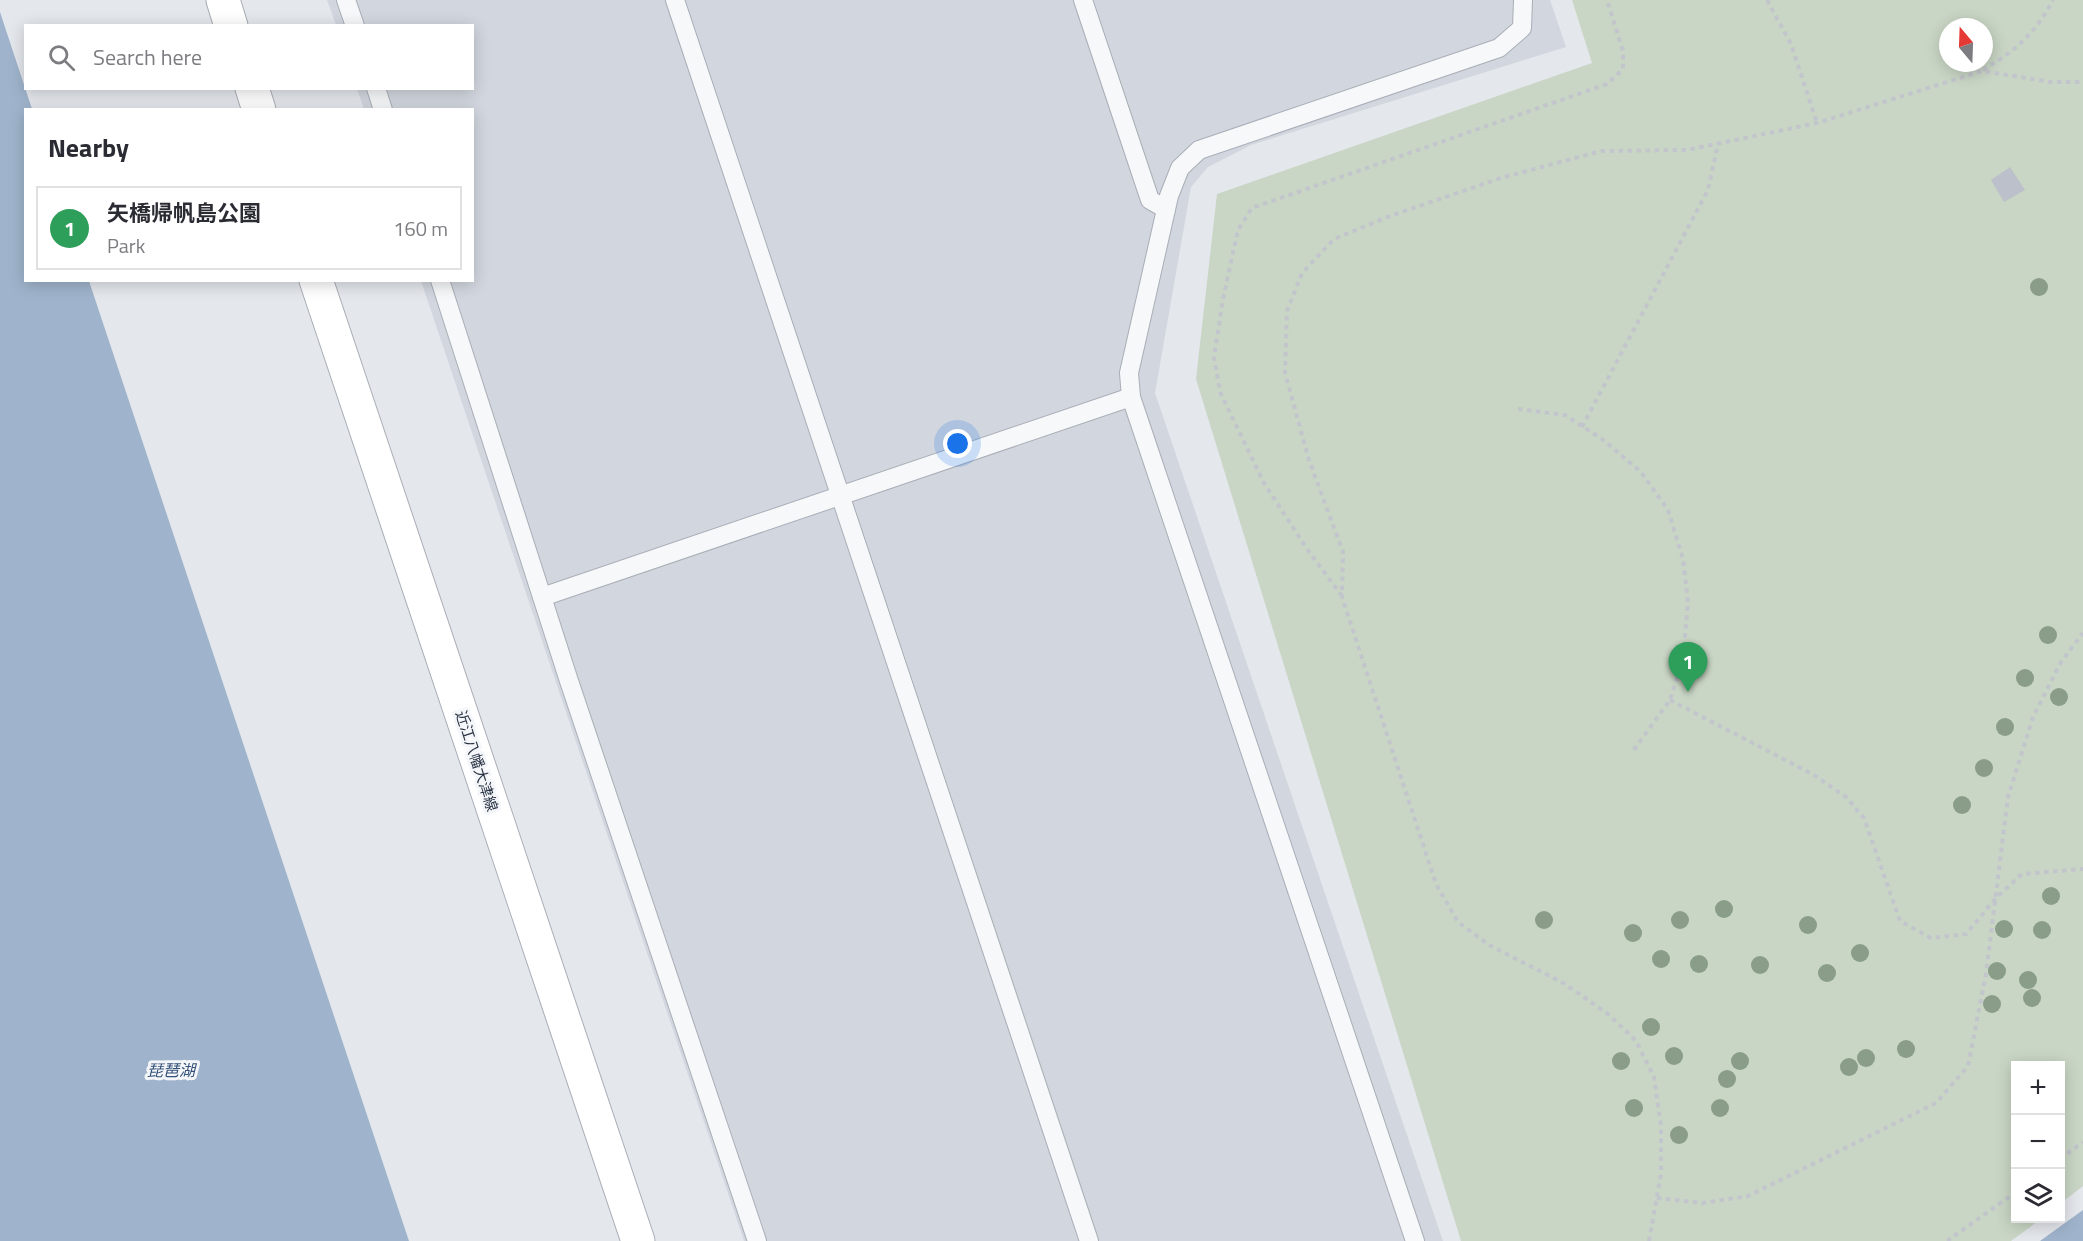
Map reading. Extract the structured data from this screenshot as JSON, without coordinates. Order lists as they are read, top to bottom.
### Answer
{
  "streets": {
    "main road": ["近江八幡大津線"]
  },
  "water": ["琵琶湖"],
  "north": "top",
  "page": {
    "search": "Search here",
    "heading": "Nearby",
    "list": [
      {
        "mark": "1",
        "name": "矢橋帰帆島公園",
        "note": "Park",
        "value": "160 m"
      }
    ],
    "pins": "1",
    "map_buttons": ["+", "−"]
  }
}
